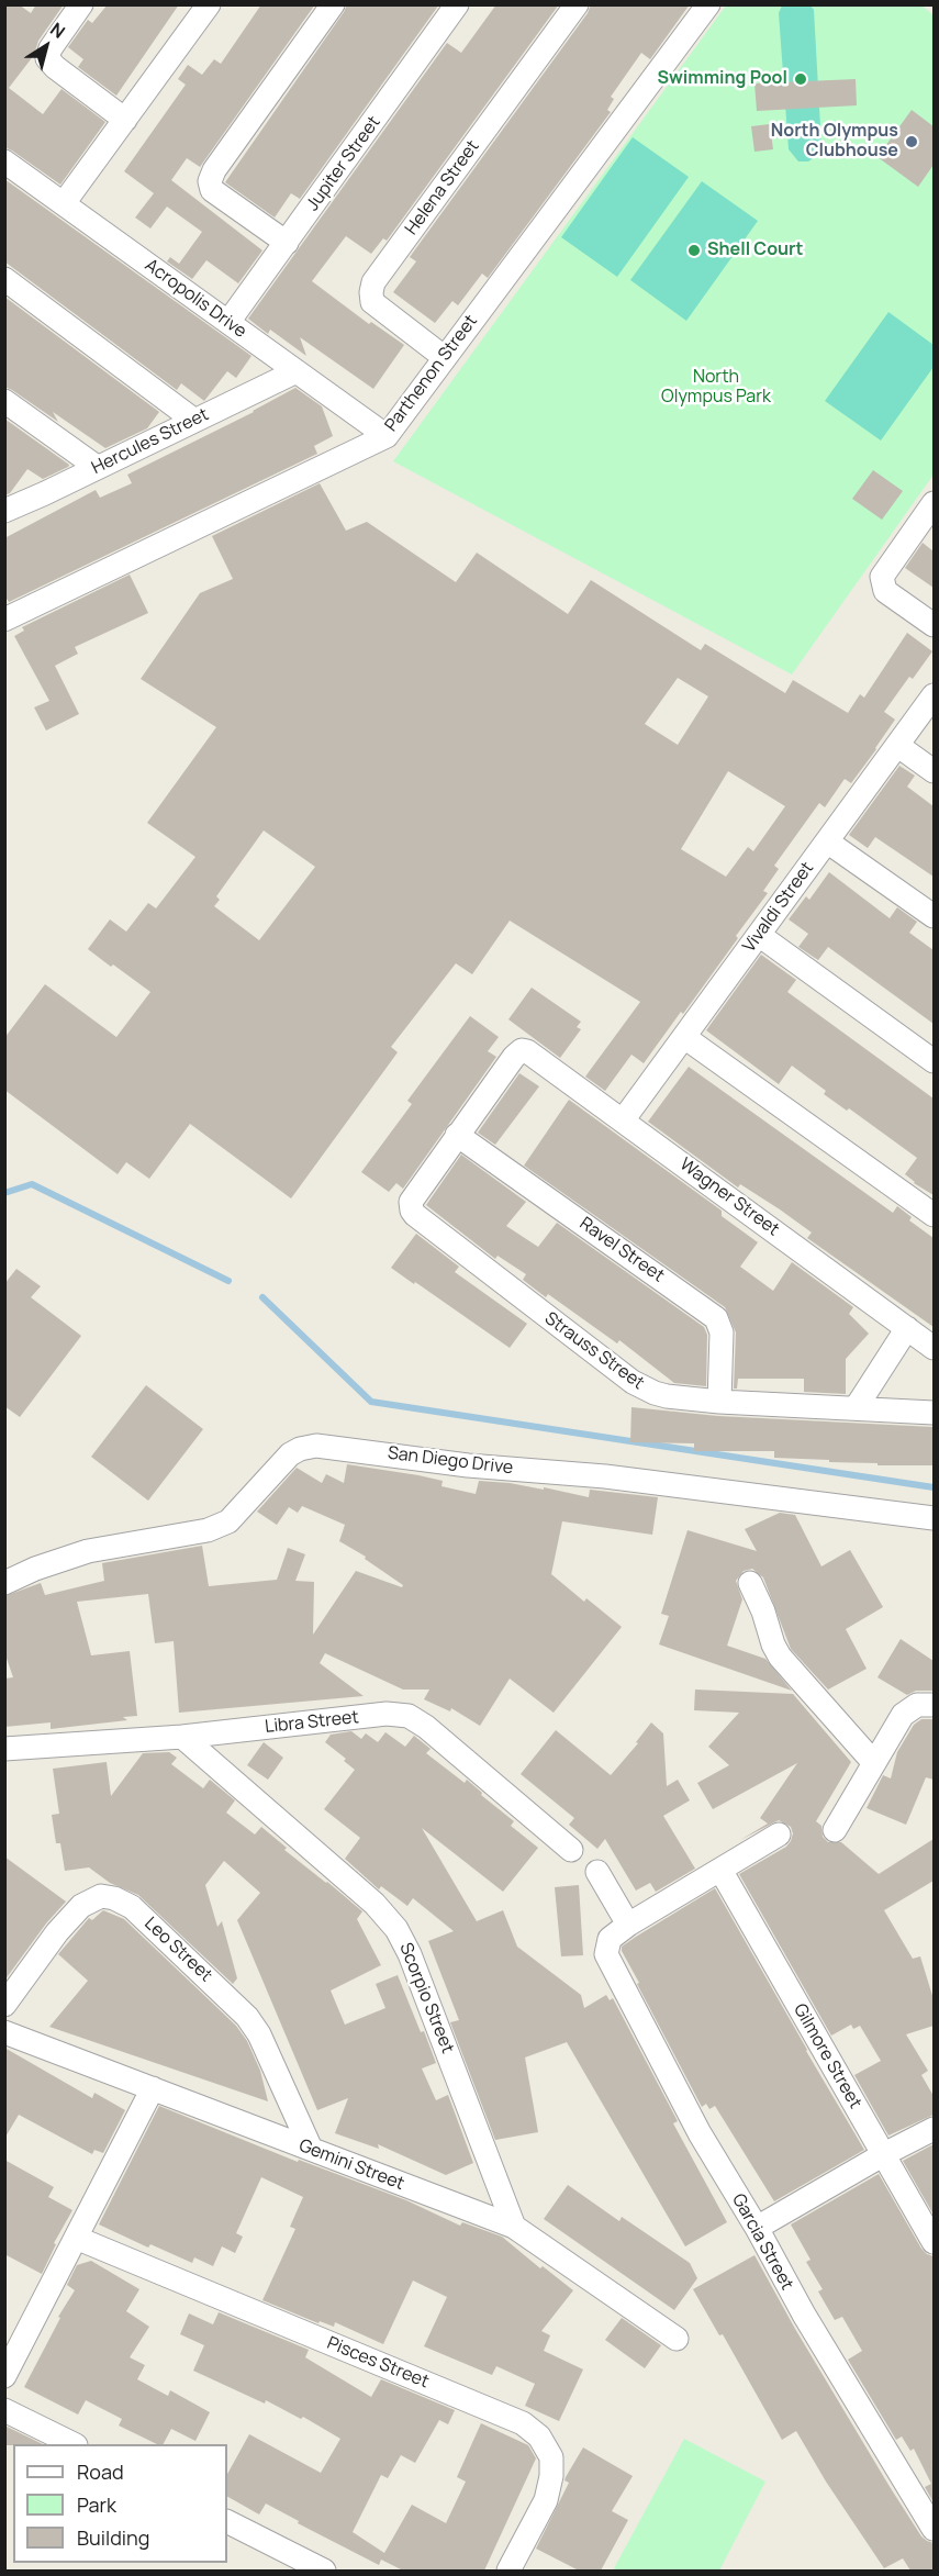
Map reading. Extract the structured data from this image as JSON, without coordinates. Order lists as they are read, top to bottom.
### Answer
{
  "streets": {
    "street": [
      "Jupiter Street",
      "Helena Street",
      "Acropolis Drive",
      "Parthenon Street",
      "Hercules Street",
      "Vivaldi Street",
      "Wagner Street",
      "Ravel Street",
      "Strauss Street",
      "San Diego Drive",
      "Libra Street",
      "Leo Street",
      "Scorpio Street",
      "Gilmore Street",
      "Gemini Street",
      "Garcia Street",
      "Pisces Street"
    ]
  },
  "crossings": [
    ["Jupiter Street", "Acropolis Drive"],
    ["Helena Street", "Parthenon Street"],
    ["Acropolis Drive", "Parthenon Street"],
    ["Acropolis Drive", "Hercules Street"],
    ["Vivaldi Street", "Wagner Street"],
    ["Wagner Street", "Ravel Street"],
    ["Wagner Street", "Strauss Street"],
    ["Ravel Street", "Strauss Street"],
    ["Libra Street", "Scorpio Street"],
    ["Leo Street", "Gemini Street"],
    ["Scorpio Street", "Gemini Street"]
  ],
  "parks": ["North Olympus Park"],
  "places": ["Swimming Pool", "North Olympus Clubhouse", "Shell Court"],
  "legend": ["Road", "Park", "Building"],
  "north": "top right"
}
